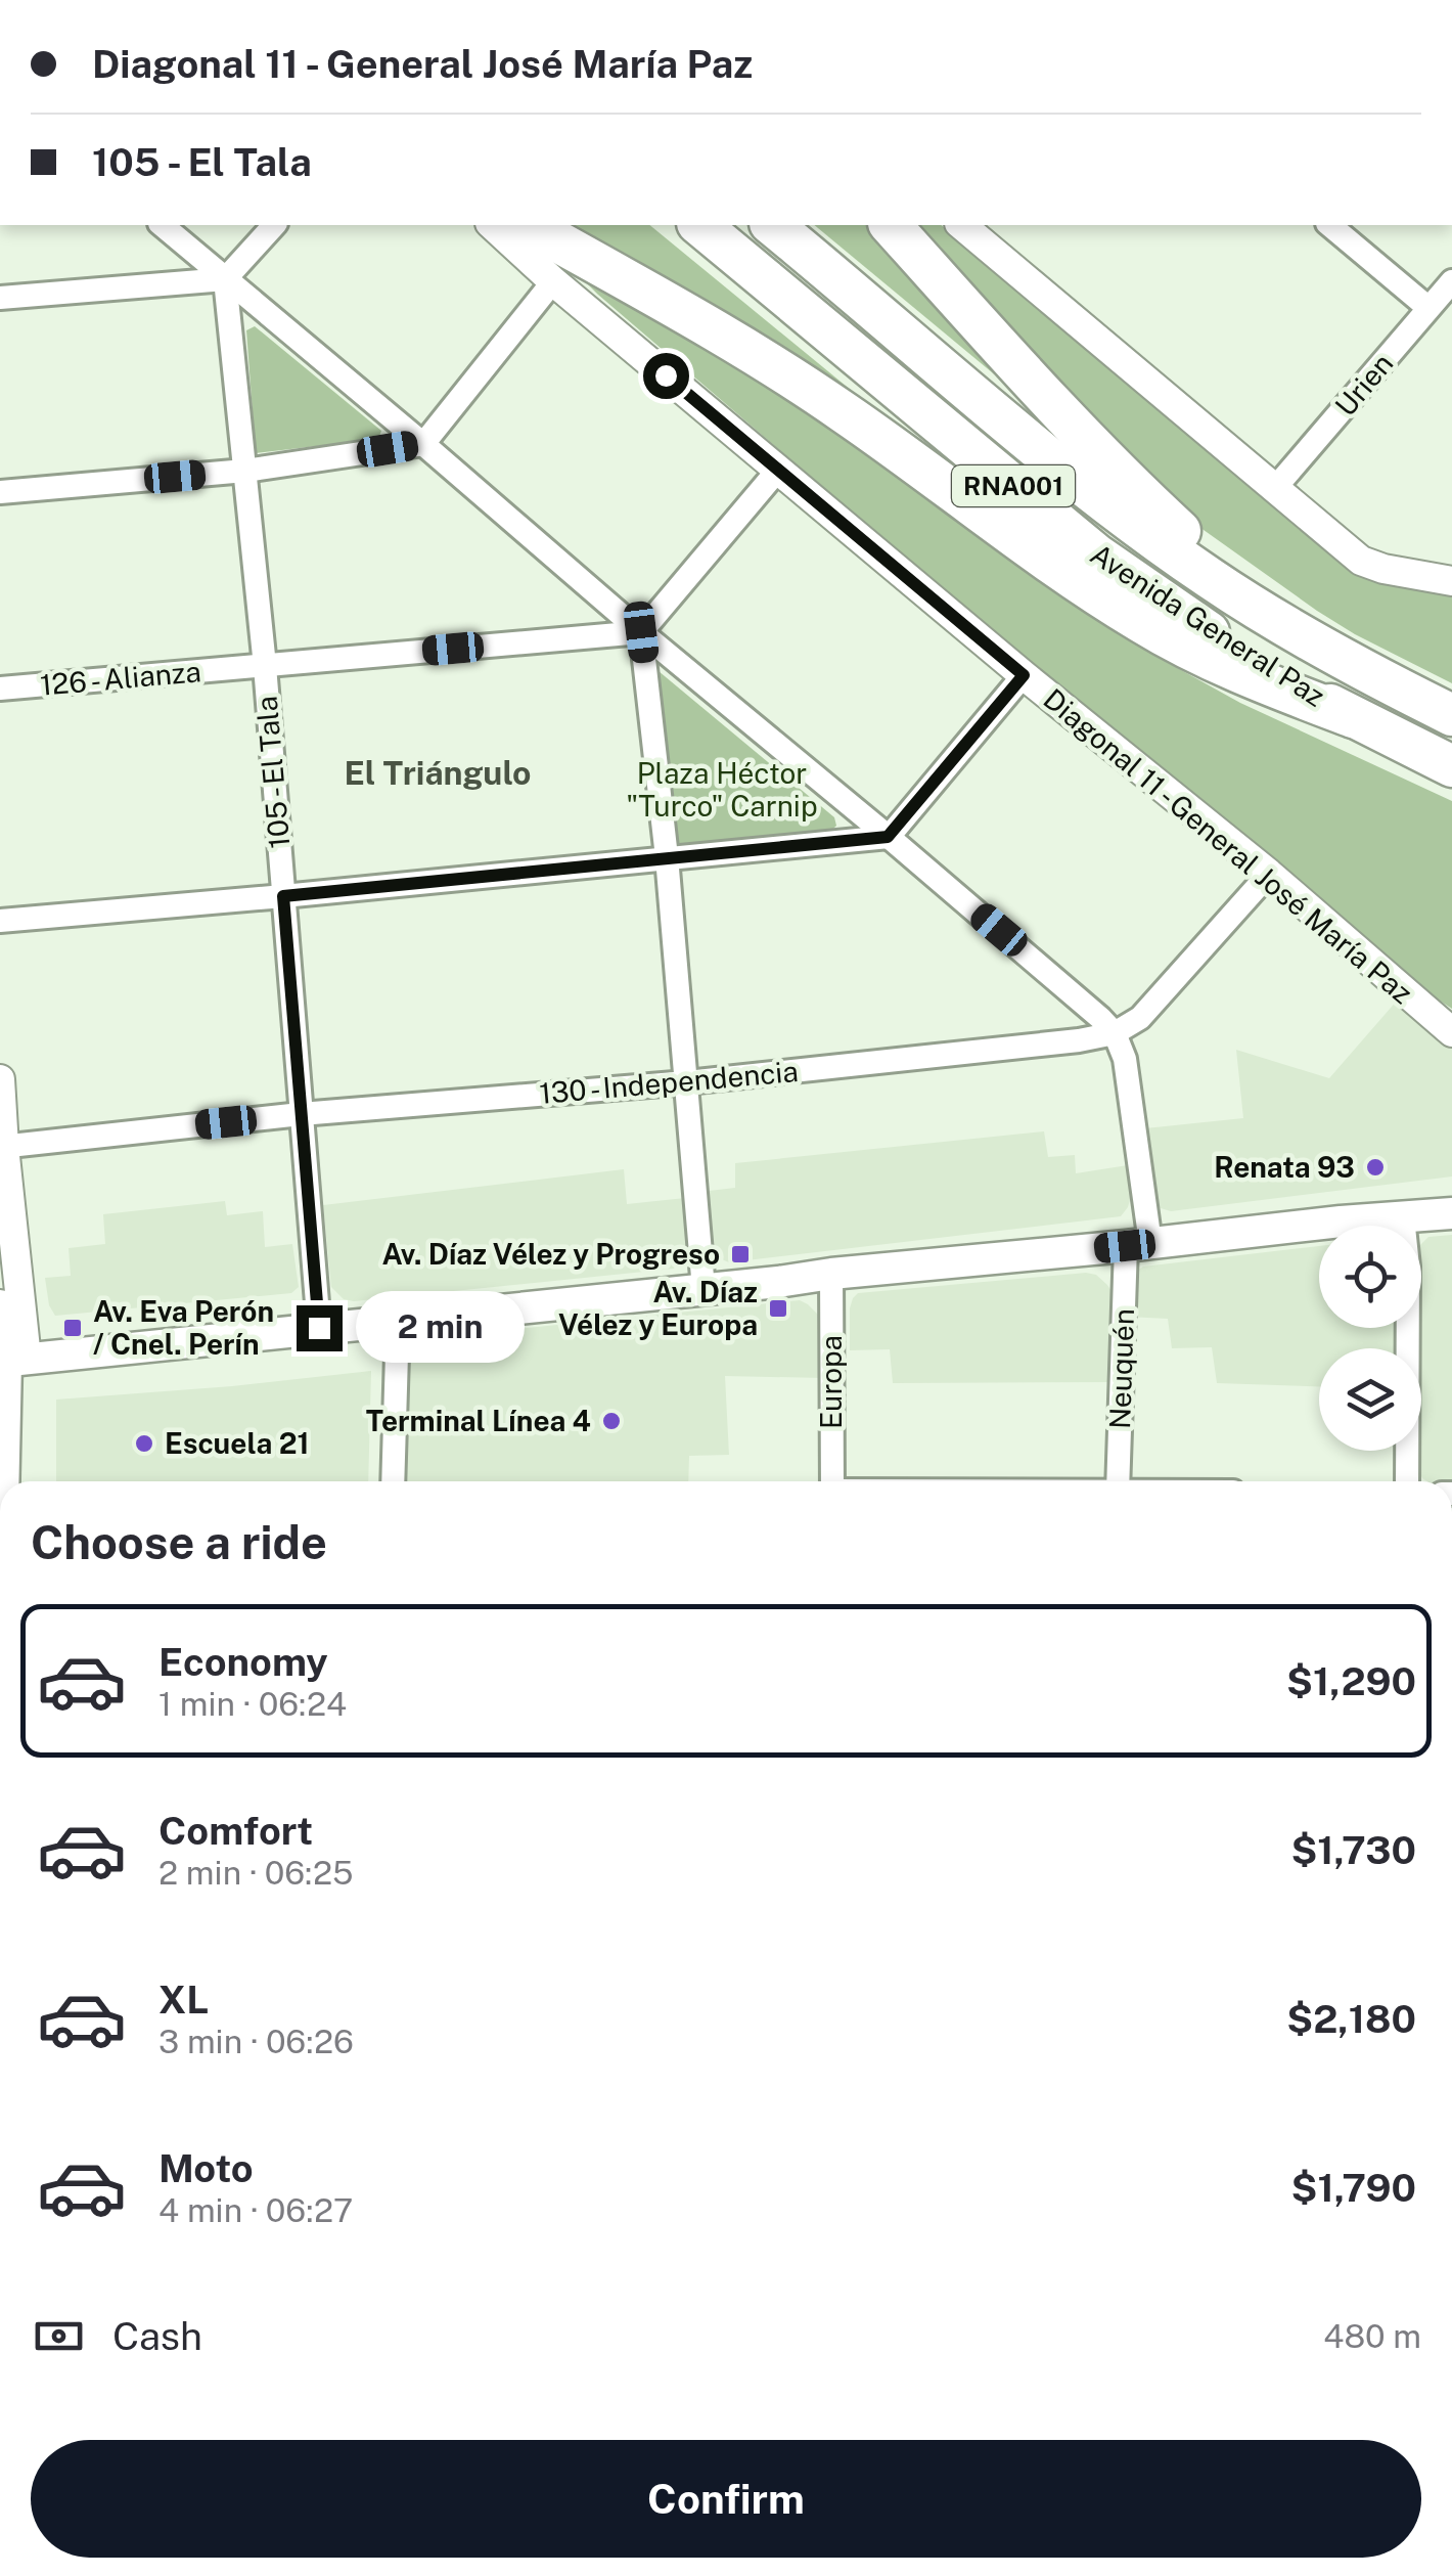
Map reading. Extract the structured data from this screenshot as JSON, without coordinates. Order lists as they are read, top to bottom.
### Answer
{
  "streets": {
    "highway": ["RNA001", "Avenida General Paz"],
    "street": [
      "Urien",
      "126 - Alianza",
      "105 - El Tala",
      "Diagonal 11 - General José María Paz",
      "130 - Independencia",
      "Neuquén",
      "Europa"
    ]
  },
  "crossings": [
    ["126 - Alianza", "105 - El Tala"],
    ["105 - El Tala", "130 - Independencia"],
    ["Diagonal 11 - General José María Paz", "130 - Independencia"],
    ["130 - Independencia", "Neuquén"]
  ],
  "districts": ["El Triángulo"],
  "parks": ["Plaza Héctor \"Turco\" Carnip"],
  "places": {
    "other": ["Renata 93", "Terminal Línea 4", "Escuela 21"],
    "transit": ["Av. Díaz Vélez y Progreso", "Av. Díaz Vélez y Europa", "Av. Eva Perón / Cnel. Perín"]
  },
  "page": {
    "banner": ["Diagonal 11 - General José María Paz", "105 - El Tala"],
    "bubble": "2 min",
    "heading": "Choose a ride",
    "list": [
      {
        "name": "Economy",
        "note": "1 min · 06:24",
        "value": "$1,290"
      },
      {
        "name": "Comfort",
        "note": "2 min · 06:25",
        "value": "$1,730"
      },
      {
        "name": "XL",
        "note": "3 min · 06:26",
        "value": "$2,180"
      },
      {
        "name": "Moto",
        "note": "4 min · 06:27",
        "value": "$1,790"
      }
    ],
    "pay": ["Cash", "480 m"],
    "buttons": "Confirm"
  }
}
